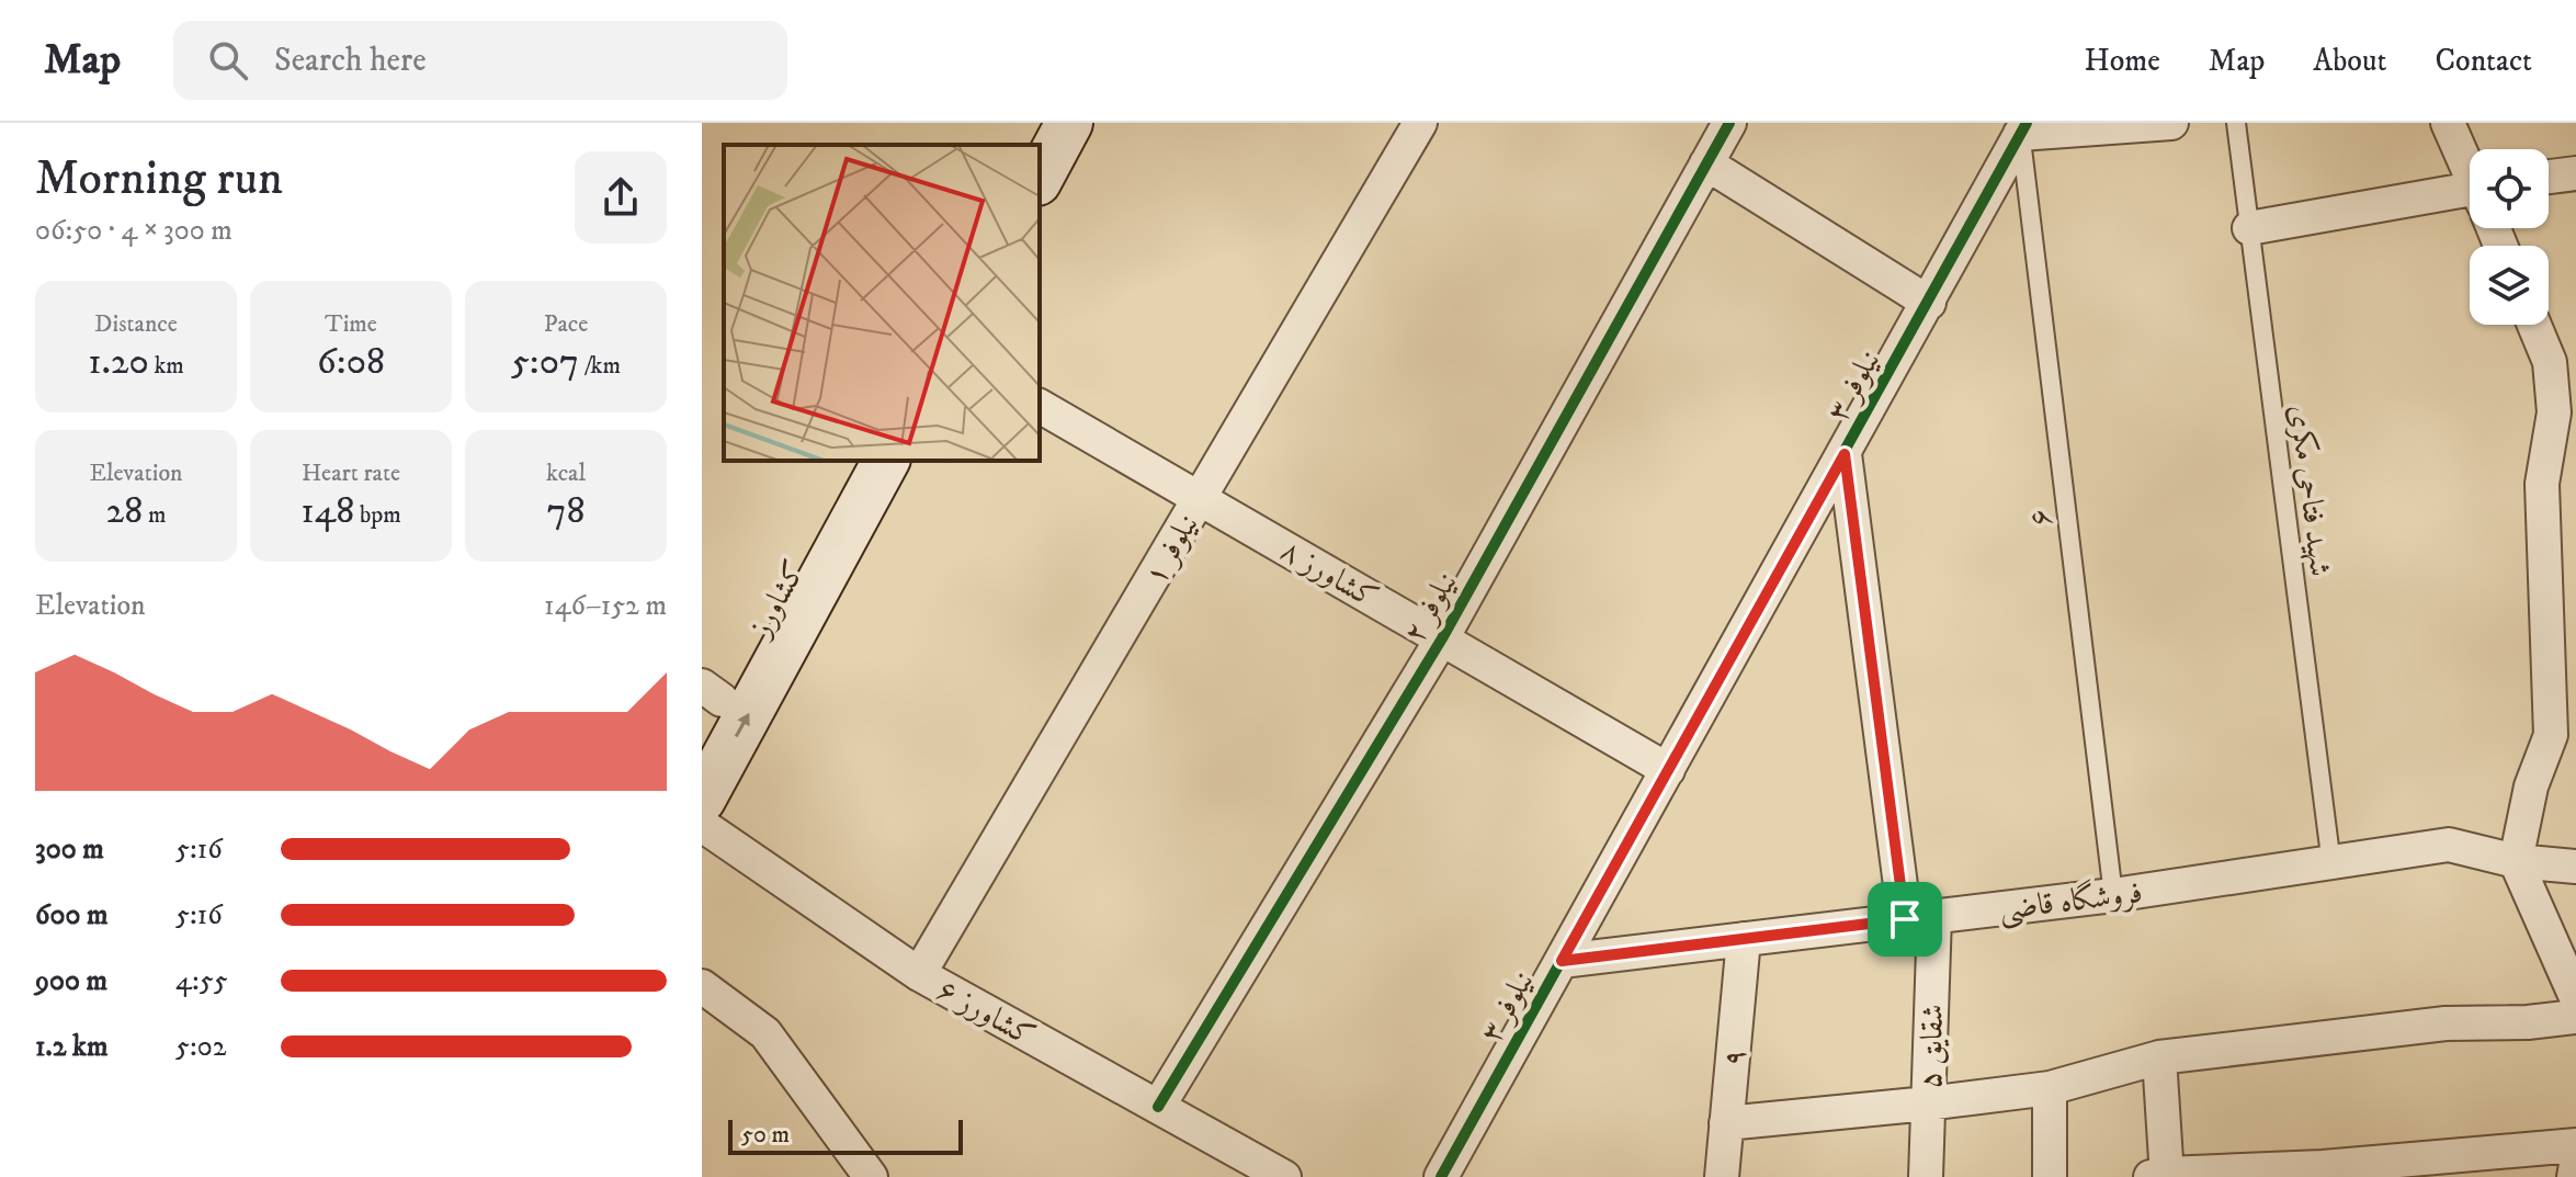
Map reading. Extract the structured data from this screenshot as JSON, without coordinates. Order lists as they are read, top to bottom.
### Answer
{
  "streets": {
    "main road": ["کشاورز"],
    "street": [
      "نیلوفر ۳",
      "نیلوفر ۱",
      "کشاورز ۸",
      "نیلوفر ۲",
      "فروشگاه قاضی",
      "کشاورز ۶",
      "شقایق ۵",
      "۹"
    ],
    "lane": ["شهید فتاحی مکری", "۶"]
  },
  "crossings": [
    ["نیلوفر ۳", "۶"],
    ["نیلوفر ۳", "کشاورز ۸"],
    ["نیلوفر ۳", "فروشگاه قاضی"],
    ["نیلوفر ۳", "شقایق ۵"],
    ["شهید فتاحی مکری", "فروشگاه قاضی"],
    ["۶", "فروشگاه قاضی"],
    ["نیلوفر ۱", "کشاورز ۸"],
    ["نیلوفر ۱", "کشاورز ۶"],
    ["کشاورز ۸", "نیلوفر ۲"],
    ["نیلوفر ۲", "کشاورز ۶"],
    ["فروشگاه قاضی", "شقایق ۵"],
    ["فروشگاه قاضی", "۹"]
  ],
  "scale_bar": "50 m",
  "page": {
    "header": "Map",
    "search": "Search here",
    "nav": [
      "Home",
      "Map",
      "About",
      "Contact"
    ],
    "heading": ["Morning run", "06:50 · 4 × 300 m"],
    "stats": [
      ["Distance", "1.20 km"],
      ["Time", "6:08"],
      ["Pace", "5:07 /km"],
      ["Elevation", "28 m"],
      ["Heart rate", "148 bpm"],
      ["kcal", "78"]
    ],
    "chart": ["Elevation", "146–152 m"],
    "list": [
      {
        "name": "300 m",
        "note": "5:16"
      },
      {
        "name": "600 m",
        "note": "5:16"
      },
      {
        "name": "900 m",
        "note": "4:55"
      },
      {
        "name": "1.2 km",
        "note": "5:02"
      }
    ],
    "scale": "50 m"
  }
}
